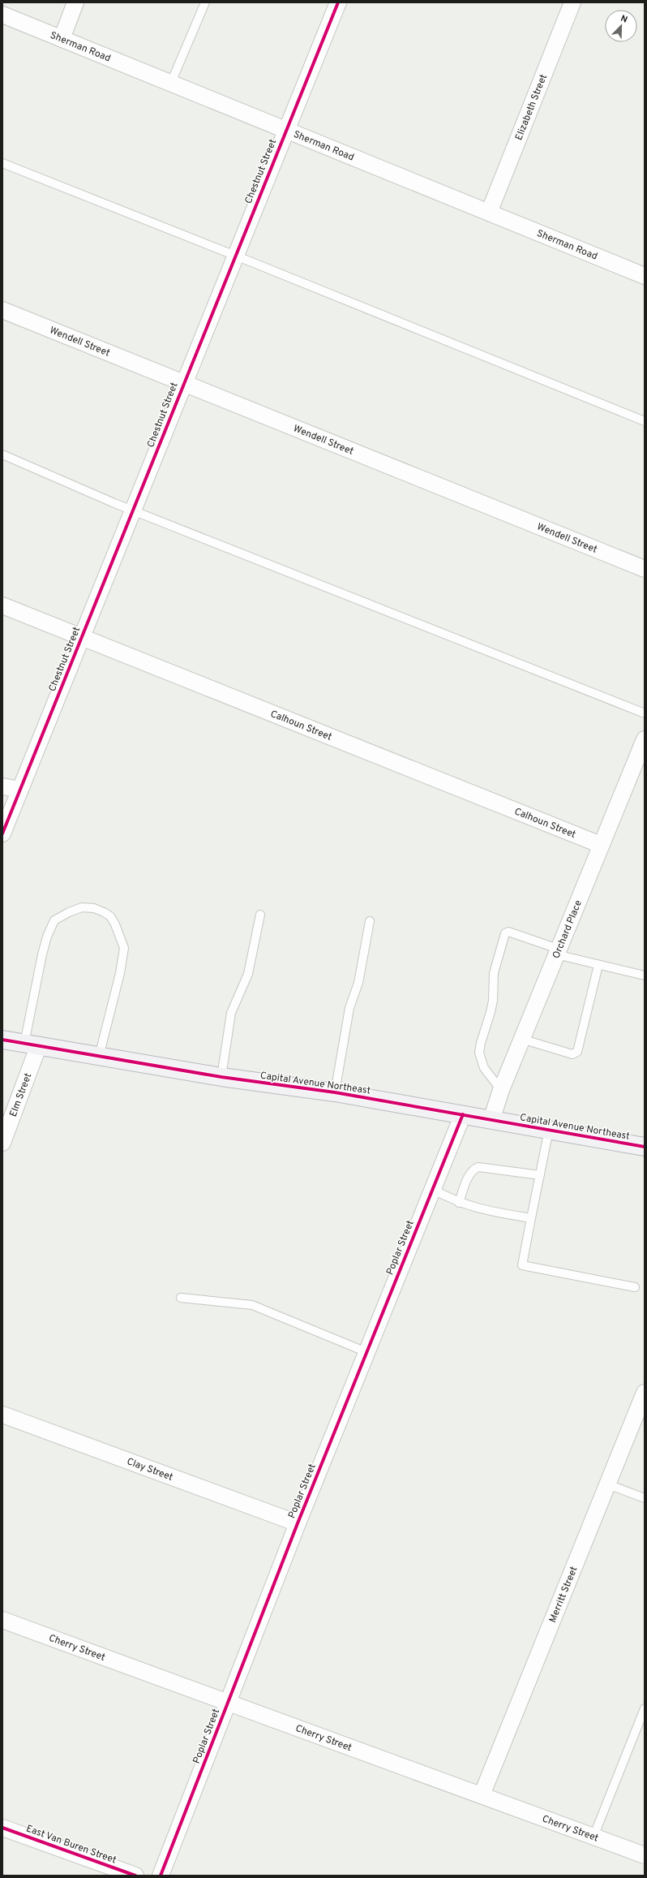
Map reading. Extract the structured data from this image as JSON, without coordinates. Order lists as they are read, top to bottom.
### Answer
{
  "streets": {
    "main road": ["Capital Avenue Northeast"],
    "street": [
      "Sherman Road",
      "Elizabeth Street",
      "Chestnut Street",
      "Wendell Street",
      "Calhoun Street",
      "Orchard Place",
      "Elm Street",
      "Poplar Street",
      "Clay Street",
      "Merritt Street",
      "Cherry Street",
      "East Van Buren Street"
    ]
  },
  "crossings": [
    ["Sherman Road", "Elizabeth Street"],
    ["Sherman Road", "Chestnut Street"],
    ["Chestnut Street", "Wendell Street"],
    ["Chestnut Street", "Calhoun Street"],
    ["Calhoun Street", "Orchard Place"],
    ["Orchard Place", "Capital Avenue Northeast"],
    ["Capital Avenue Northeast", "Elm Street"],
    ["Capital Avenue Northeast", "Poplar Street"],
    ["Poplar Street", "Clay Street"],
    ["Poplar Street", "Cherry Street"],
    ["Merritt Street", "Cherry Street"]
  ],
  "north": "top right"
}
